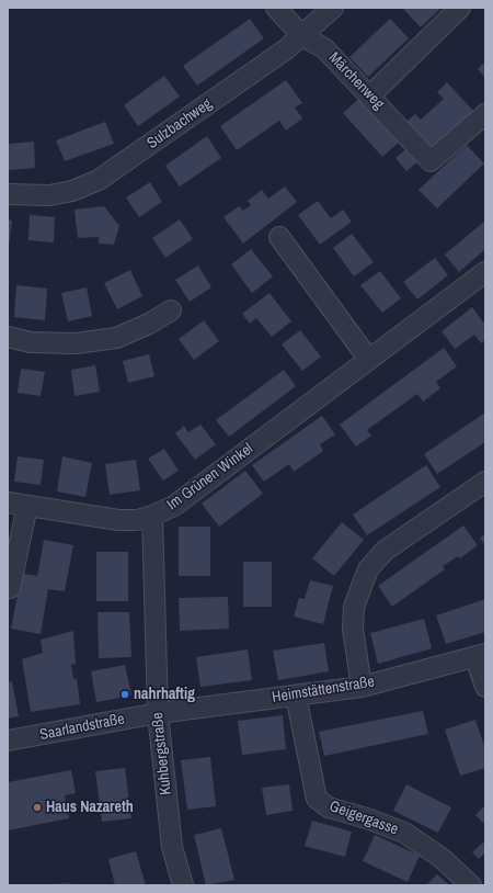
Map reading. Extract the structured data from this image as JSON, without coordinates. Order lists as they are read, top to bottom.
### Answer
{
  "streets": {
    "street": [
      "Märchenweg",
      "Sulzbachweg",
      "Im Grünen Winkel",
      "Heimstättenstraße",
      "Saarlandstraße",
      "Kuhbergstraße",
      "Geigergasse"
    ]
  },
  "crossings": [
    ["Märchenweg", "Sulzbachweg"],
    ["Im Grünen Winkel", "Kuhbergstraße"],
    ["Heimstättenstraße", "Saarlandstraße"],
    ["Heimstättenstraße", "Kuhbergstraße"],
    ["Heimstättenstraße", "Geigergasse"],
    ["Saarlandstraße", "Kuhbergstraße"]
  ],
  "places": ["nahrhaftig", "Haus Nazareth"]
}
